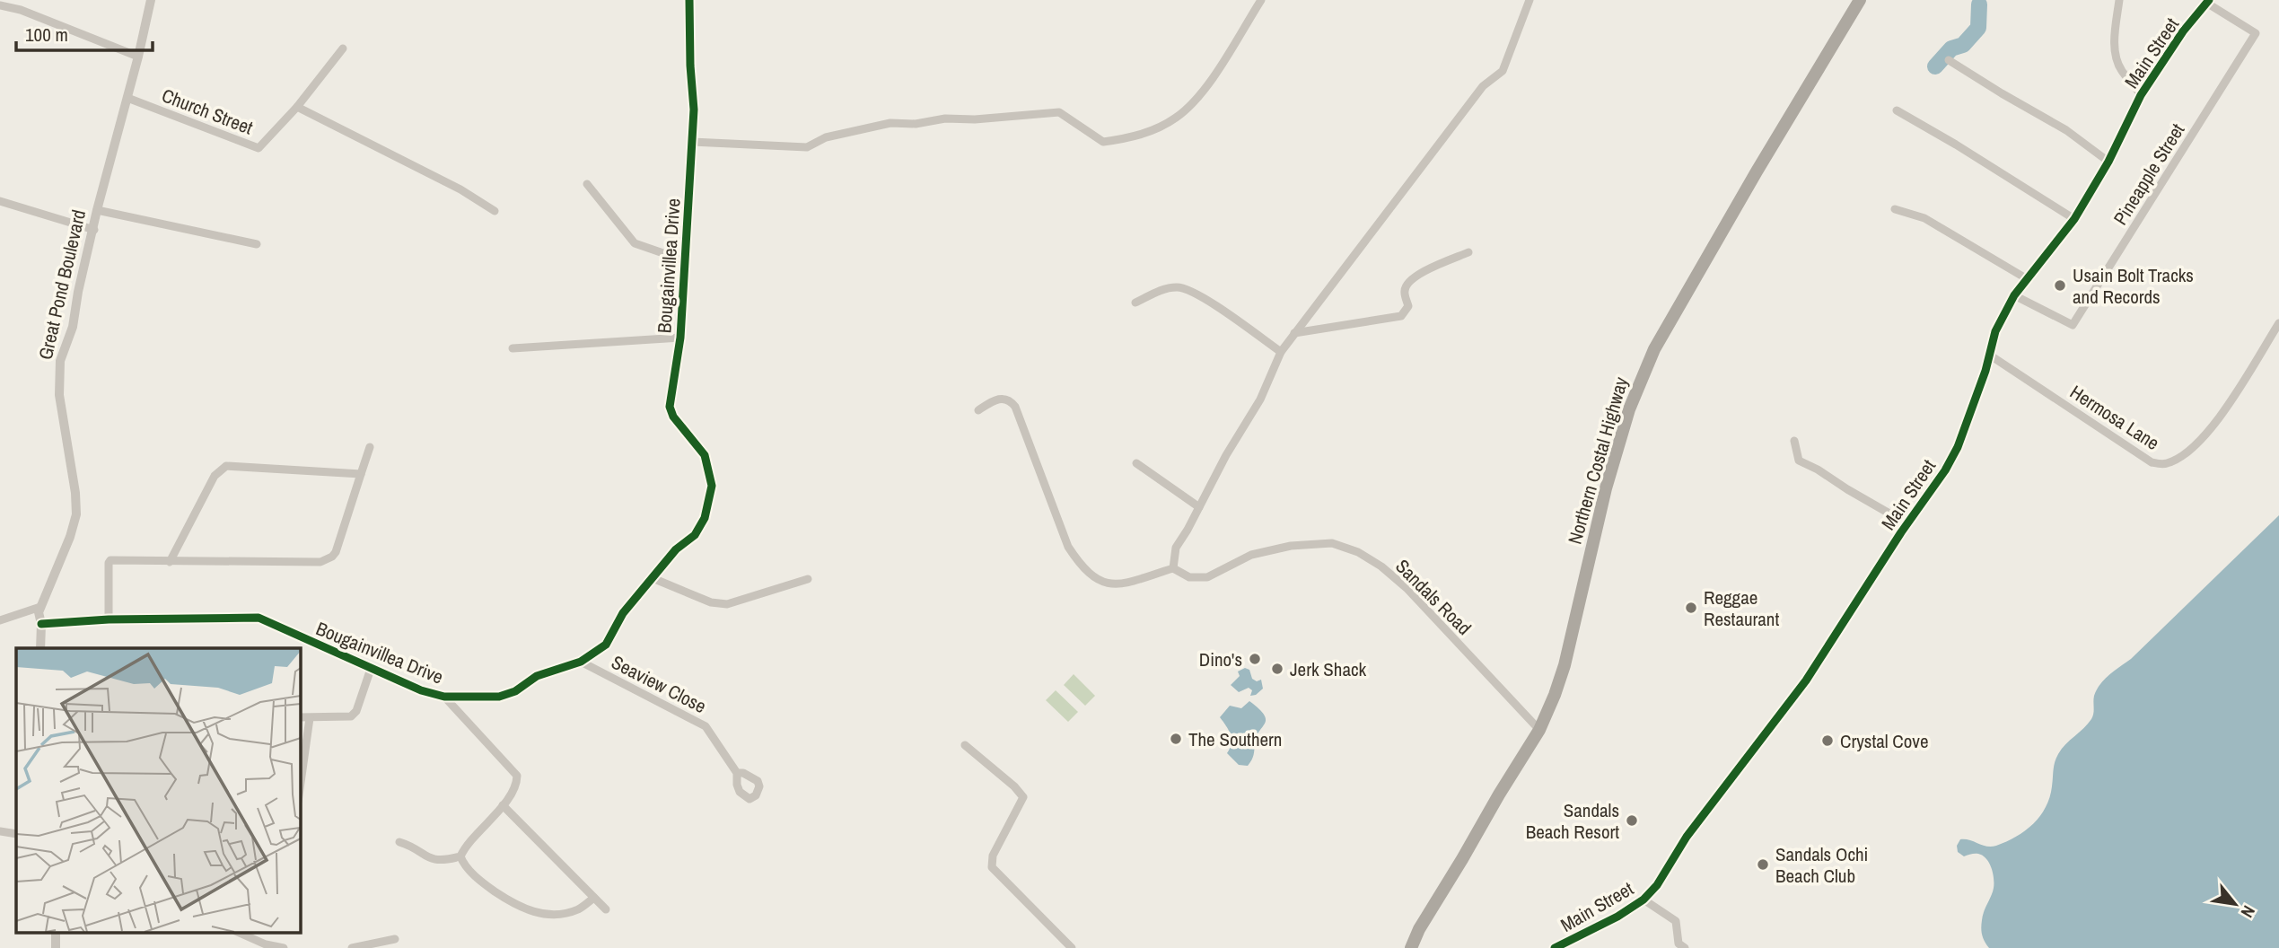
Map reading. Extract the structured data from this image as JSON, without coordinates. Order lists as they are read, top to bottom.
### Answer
{
  "streets": {
    "main road": ["Northern Costal Highway"],
    "street": [
      "Main Street",
      "Church Street",
      "Pineapple Street",
      "Bougainvillea Drive",
      "Great Pond Boulevard",
      "Hermosa Lane",
      "Sandals Road",
      "Seaview Close"
    ]
  },
  "crossings": [
    ["Main Street", "Pineapple Street"],
    ["Main Street", "Hermosa Lane"],
    ["Church Street", "Great Pond Boulevard"],
    ["Bougainvillea Drive", "Great Pond Boulevard"],
    ["Bougainvillea Drive", "Seaview Close"],
    ["Northern Costal Highway", "Sandals Road"]
  ],
  "places": [
    "Usain Bolt Tracks and Records",
    "Reggae Restaurant",
    "Dino's",
    "Jerk Shack",
    "The Southern",
    "Crystal Cove",
    "Sandals Beach Resort",
    "Sandals Ochi Beach Club"
  ],
  "scale_bar": "100 m",
  "north": "bottom right"
}
